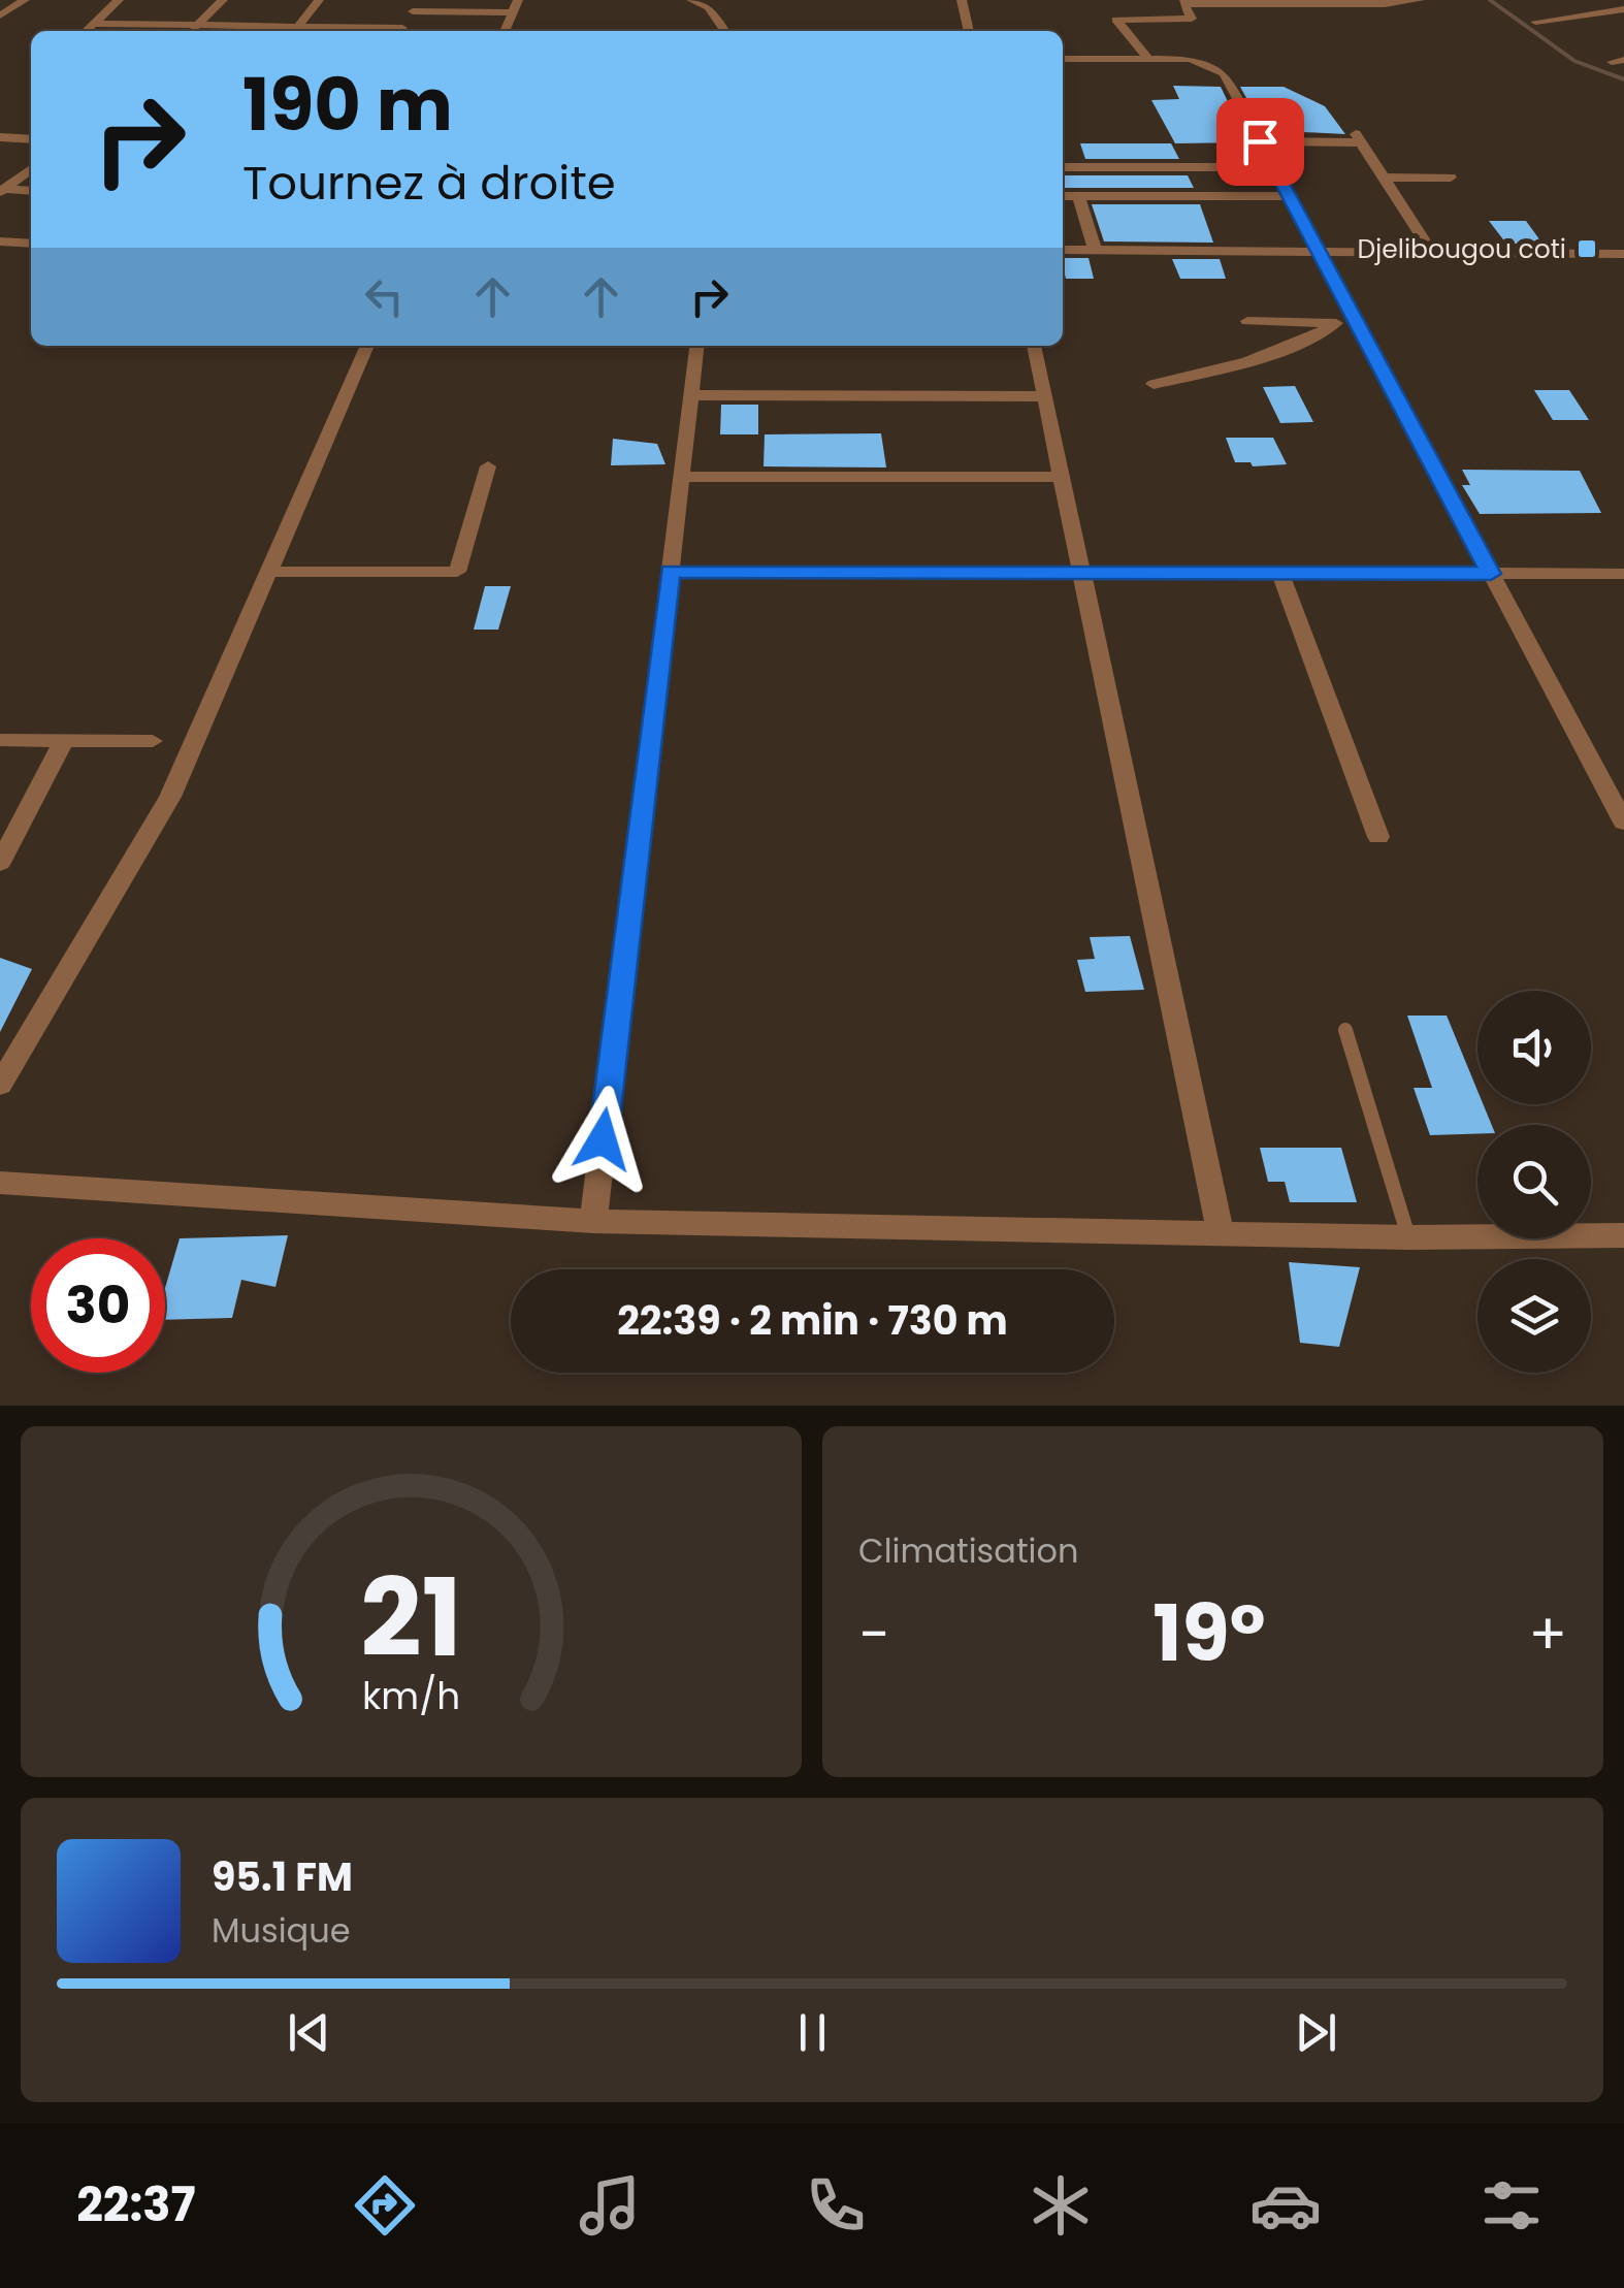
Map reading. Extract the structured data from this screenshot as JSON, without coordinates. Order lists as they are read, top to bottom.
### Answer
{
  "places": {
    "transit": ["Djelibougou coti"]
  },
  "page": {
    "turn": ["190 m", "Tournez à droite"],
    "limit": "30",
    "trip": "22:39 · 2 min · 730 m",
    "tile": "Climatisation",
    "heat": ["−", "19°", "+"],
    "song": ["95.1 FM", "Musique"],
    "tabs": "22:37",
    "gauge": ["21", "km/h"]
  }
}
